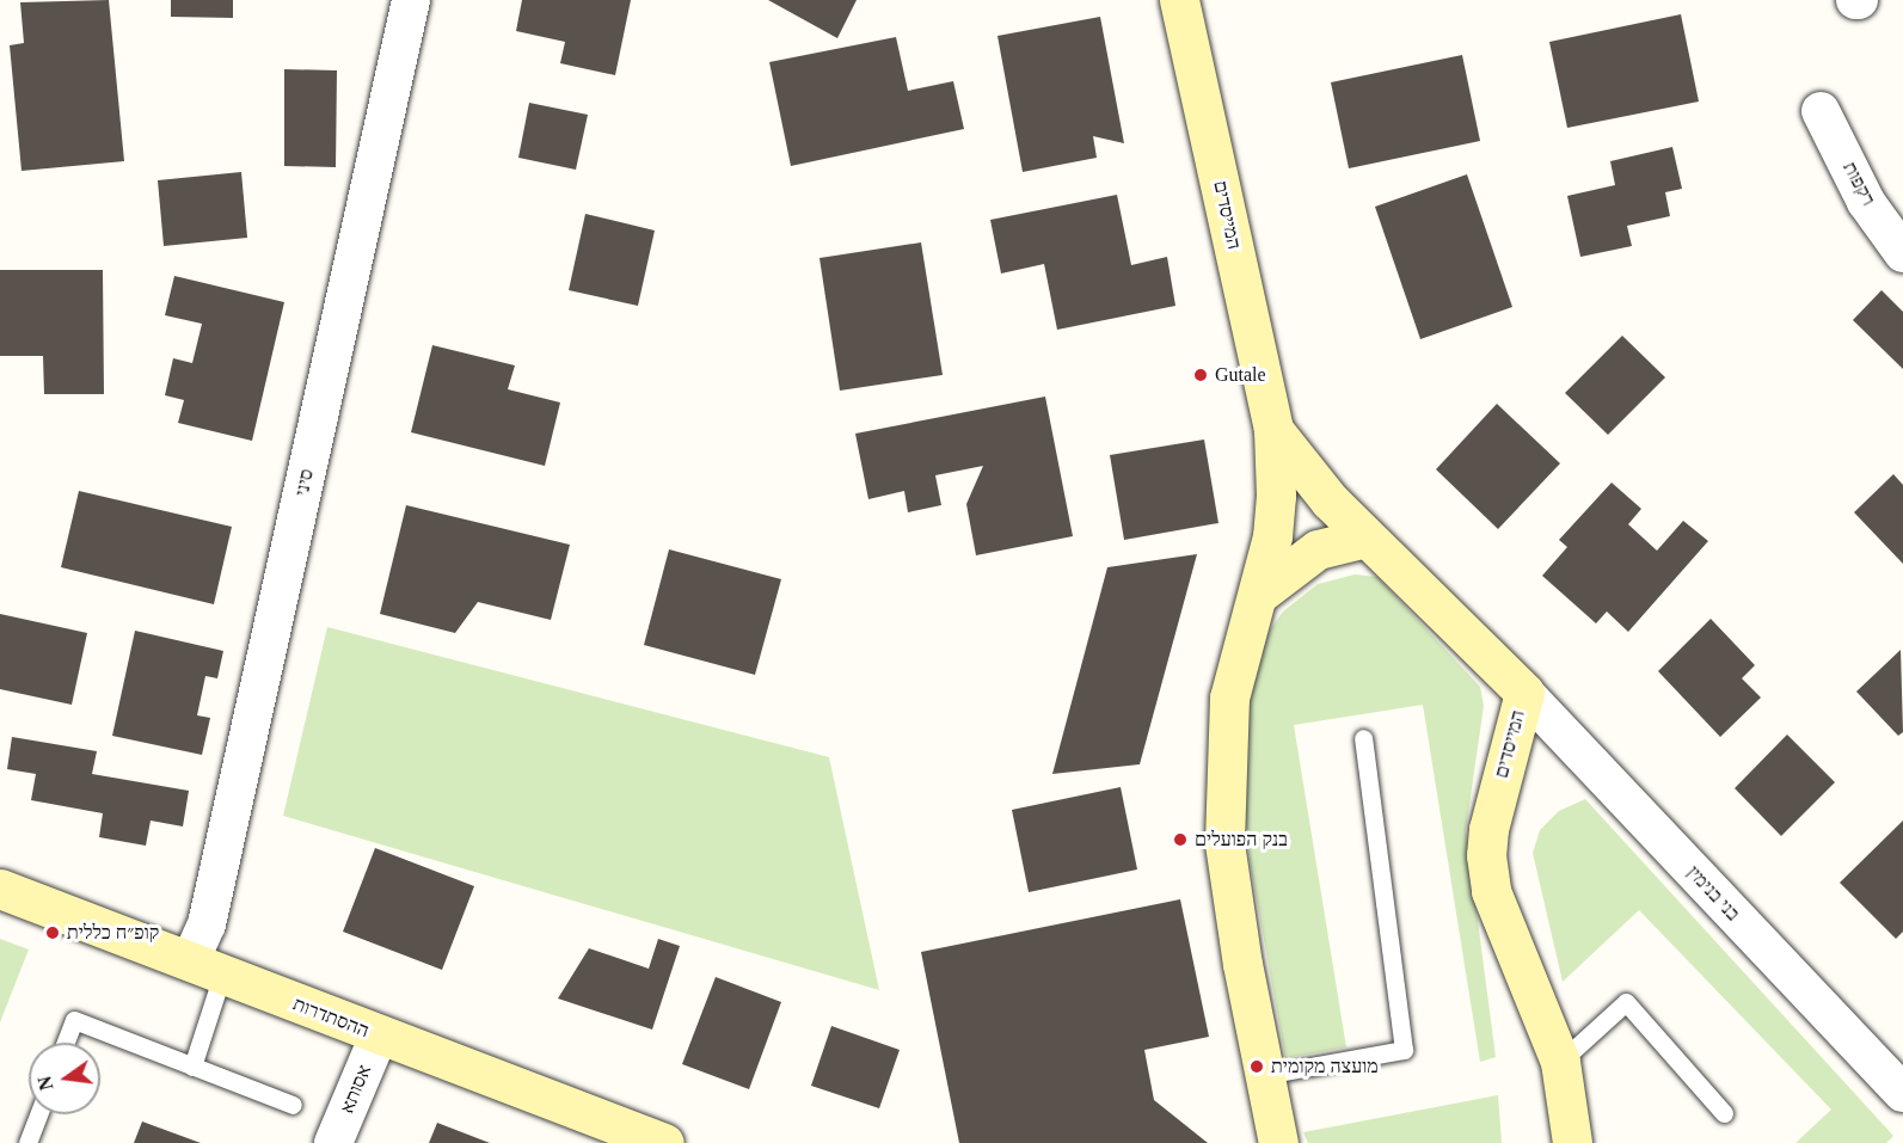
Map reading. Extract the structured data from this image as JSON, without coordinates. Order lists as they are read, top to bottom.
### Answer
{
  "streets": {
    "street": [
      "רקפות",
      "המייסדים",
      "סיני",
      "בני בנימין",
      "ההסתדרות",
      "אסותא"
    ]
  },
  "crossings": [
    ["המייסדים", "בני בנימין"],
    ["סיני", "ההסתדרות"],
    ["ההסתדרות", "אסותא"]
  ],
  "places": [
    "Gutale",
    "בנק הפועלים",
    "קופ״ח כללית",
    "מועצה מקומית"
  ],
  "north": "left"
}
